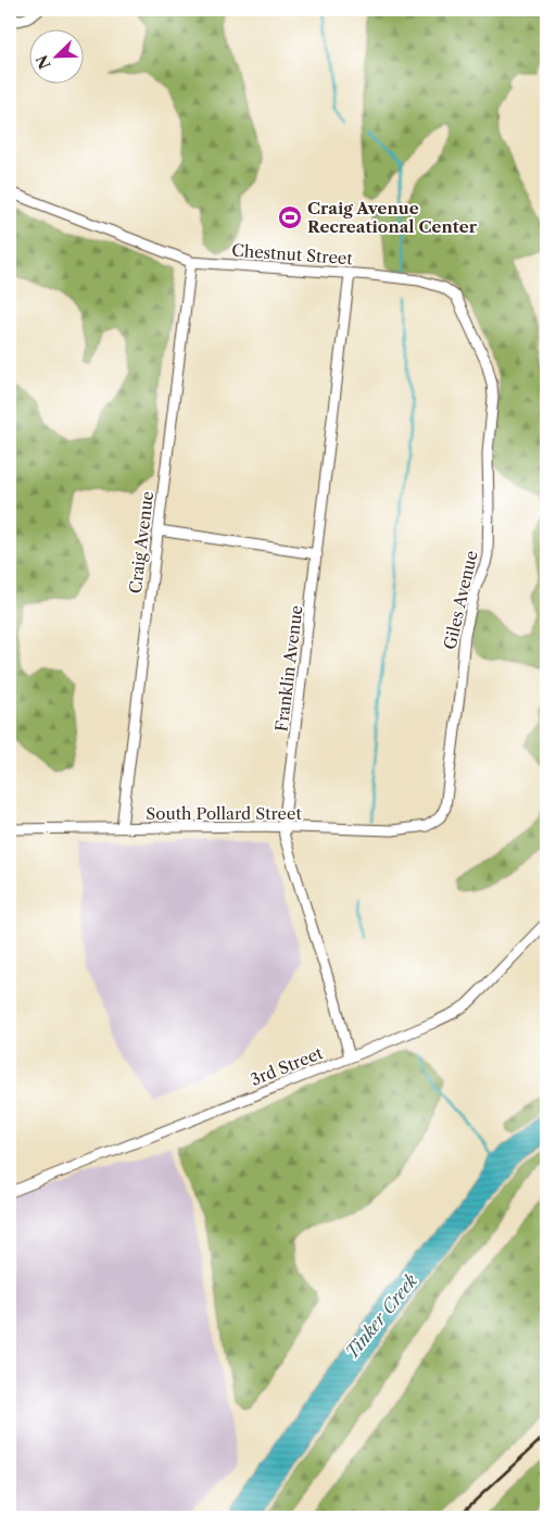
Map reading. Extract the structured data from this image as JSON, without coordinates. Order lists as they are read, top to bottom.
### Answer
{
  "streets": {
    "street": [
      "Chestnut Street",
      "Craig Avenue",
      "Giles Avenue",
      "Franklin Avenue",
      "South Pollard Street",
      "3rd Street"
    ]
  },
  "crossings": [
    ["Chestnut Street", "Craig Avenue"],
    ["Chestnut Street", "Giles Avenue"],
    ["Chestnut Street", "Franklin Avenue"],
    ["Craig Avenue", "South Pollard Street"],
    ["Giles Avenue", "South Pollard Street"],
    ["Franklin Avenue", "South Pollard Street"],
    ["Franklin Avenue", "3rd Street"]
  ],
  "water": ["Tinker Creek"],
  "places": {
    "sports": ["Craig Avenue Recreational Center"]
  },
  "north": "bottom left"
}
